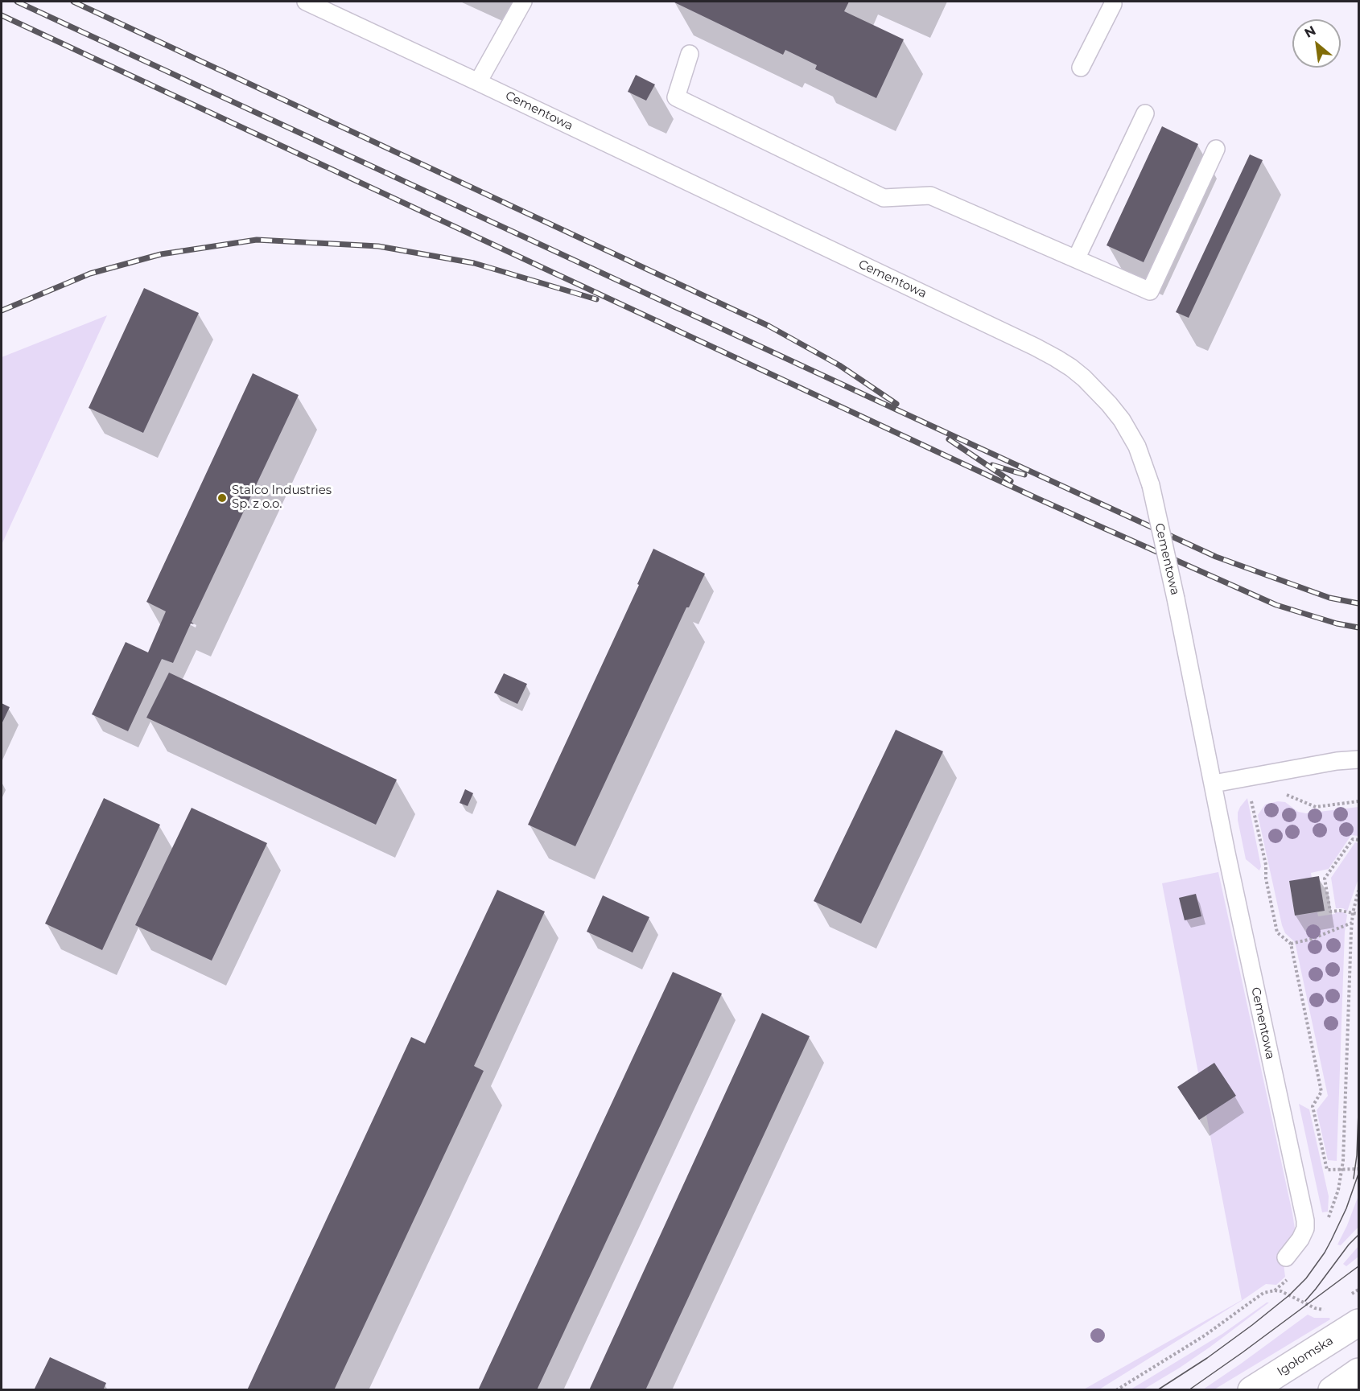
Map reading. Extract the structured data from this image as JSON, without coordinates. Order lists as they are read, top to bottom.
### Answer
{
  "streets": {
    "main road": ["Igołomska"],
    "lane": ["Cementowa"]
  },
  "places": ["Stalco Industries Sp. z o.o."],
  "north": "top left"
}
